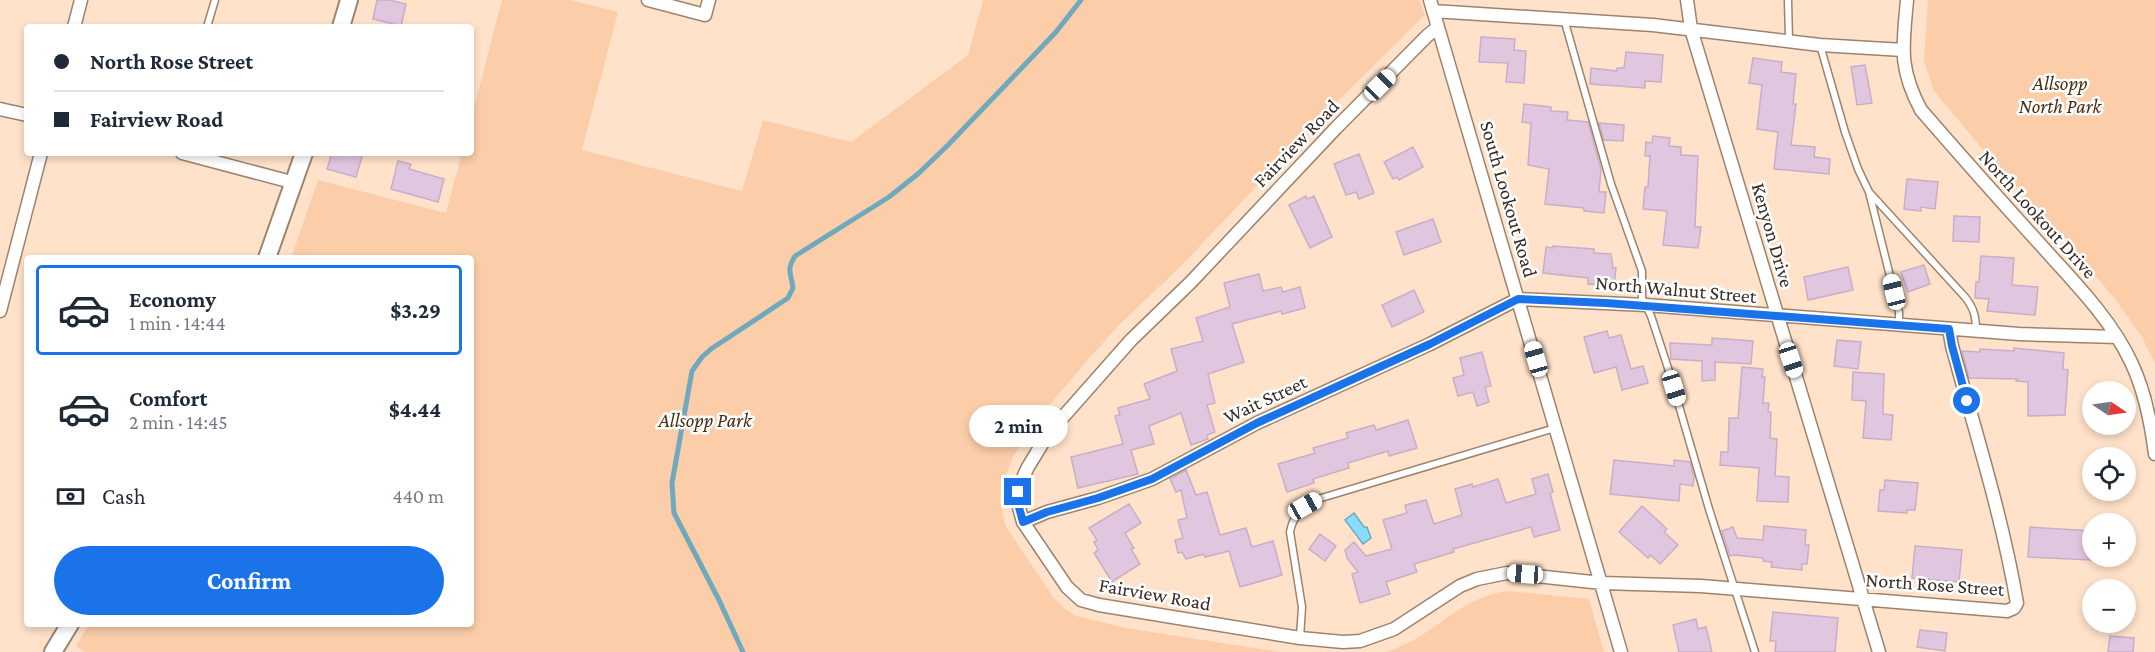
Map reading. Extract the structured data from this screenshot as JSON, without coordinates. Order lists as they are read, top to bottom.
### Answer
{
  "streets": {
    "street": [
      "Fairview Road",
      "South Lookout Road",
      "North Lookout Drive",
      "Kenyon Drive",
      "North Walnut Street",
      "Wait Street",
      "North Rose Street"
    ]
  },
  "crossings": [
    ["Fairview Road", "South Lookout Road"],
    ["Fairview Road", "Wait Street"],
    ["Fairview Road", "North Rose Street"],
    ["South Lookout Road", "North Walnut Street"],
    ["South Lookout Road", "Wait Street"],
    ["South Lookout Road", "North Rose Street"],
    ["North Lookout Drive", "North Walnut Street"],
    ["Kenyon Drive", "North Walnut Street"],
    ["Kenyon Drive", "North Rose Street"],
    ["North Walnut Street", "Wait Street"],
    ["North Walnut Street", "North Rose Street"]
  ],
  "parks": ["Allsopp North Park", "Allsopp Park"],
  "north": "right",
  "page": {
    "banner": ["North Rose Street", "Fairview Road"],
    "list": [
      {
        "name": "Economy",
        "note": "1 min · 14:44",
        "value": "$3.29"
      },
      {
        "name": "Comfort",
        "note": "2 min · 14:45",
        "value": "$4.44"
      }
    ],
    "map_buttons": ["+", "−"],
    "bubble": "2 min",
    "pay": ["Cash", "440 m"],
    "buttons": "Confirm"
  }
}
